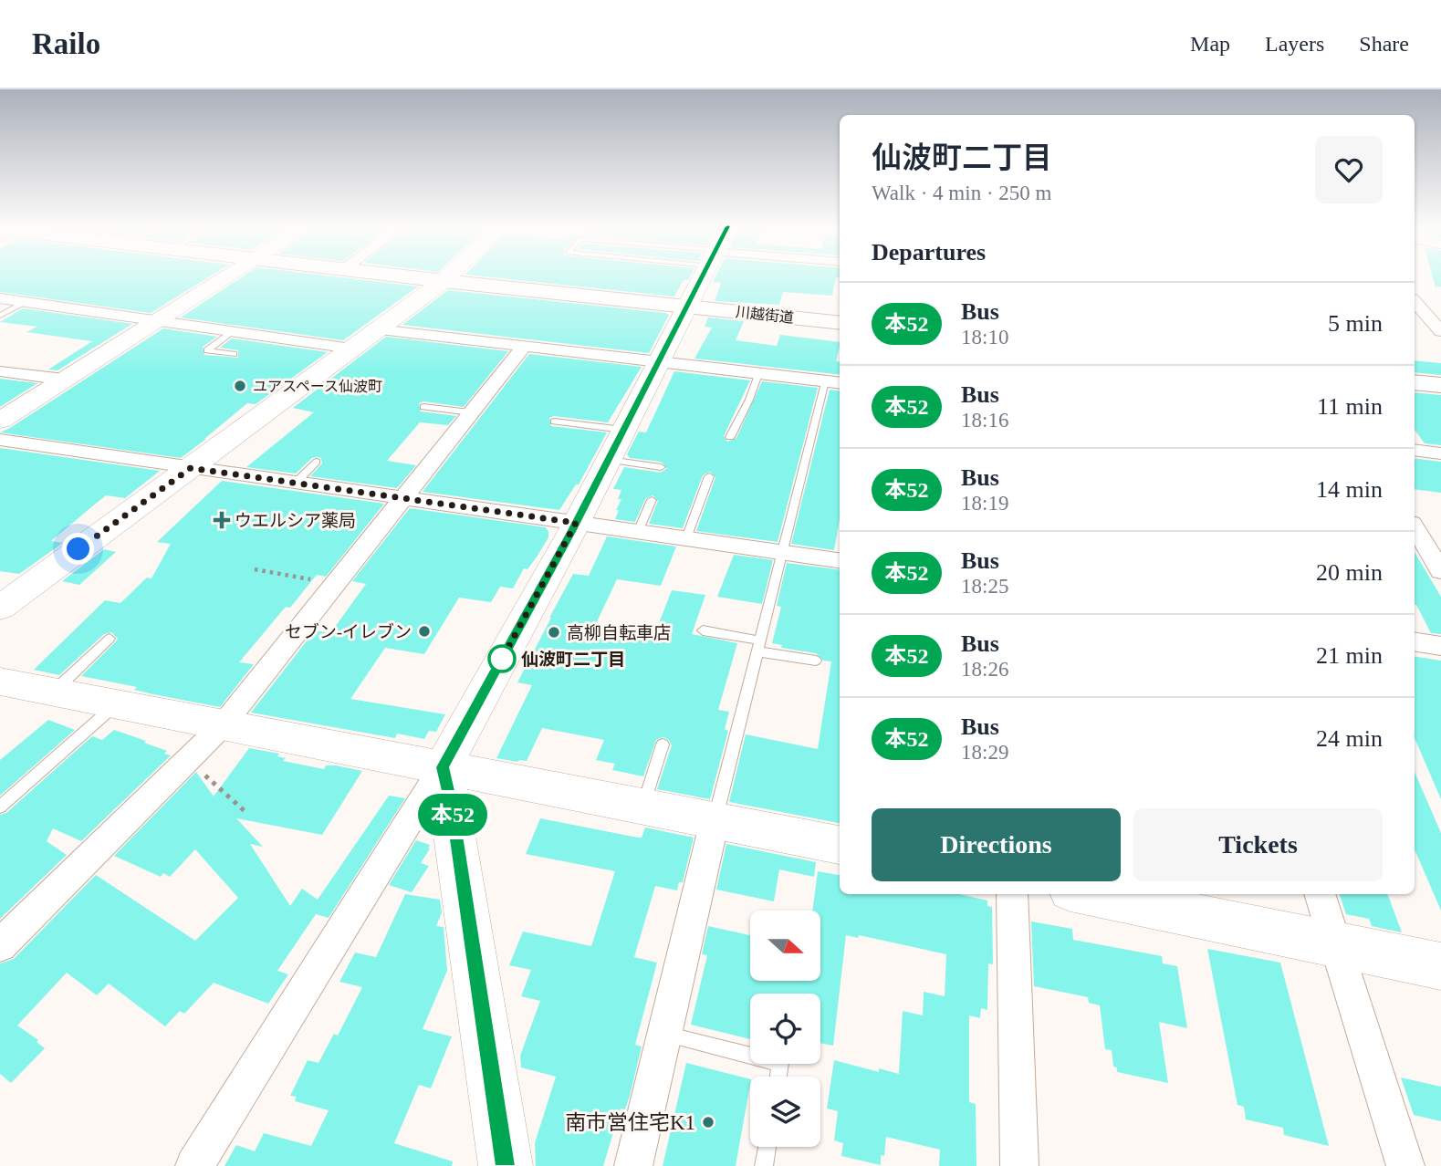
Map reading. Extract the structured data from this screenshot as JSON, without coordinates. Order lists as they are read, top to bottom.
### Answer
{
  "streets": {
    "main road": ["川越街道"]
  },
  "places": {
    "other": [
      "ユアスペース仙波町",
      "セブン-イレブン",
      "高柳自転車店",
      "仙波町二丁目",
      "南市営住宅K1"
    ],
    "health": ["ウエルシア薬局"]
  },
  "lines": ["bus line 本52"],
  "north": "right",
  "page": {
    "header": "Railo",
    "nav": ["Map", "Layers", "Share"],
    "on_map": "本52",
    "heading": [
      ["仙波町二丁目", "Walk · 4 min · 250 m"],
      "Departures"
    ],
    "list": [
      {
        "mark": "本52",
        "name": "Bus",
        "note": "18:10",
        "value": "5 min"
      },
      {
        "mark": "本52",
        "name": "Bus",
        "note": "18:16",
        "value": "11 min"
      },
      {
        "mark": "本52",
        "name": "Bus",
        "note": "18:19",
        "value": "14 min"
      },
      {
        "mark": "本52",
        "name": "Bus",
        "note": "18:25",
        "value": "20 min"
      },
      {
        "mark": "本52",
        "name": "Bus",
        "note": "18:26",
        "value": "21 min"
      },
      {
        "mark": "本52",
        "name": "Bus",
        "note": "18:29",
        "value": "24 min"
      }
    ],
    "buttons": ["Directions", "Tickets"]
  }
}
